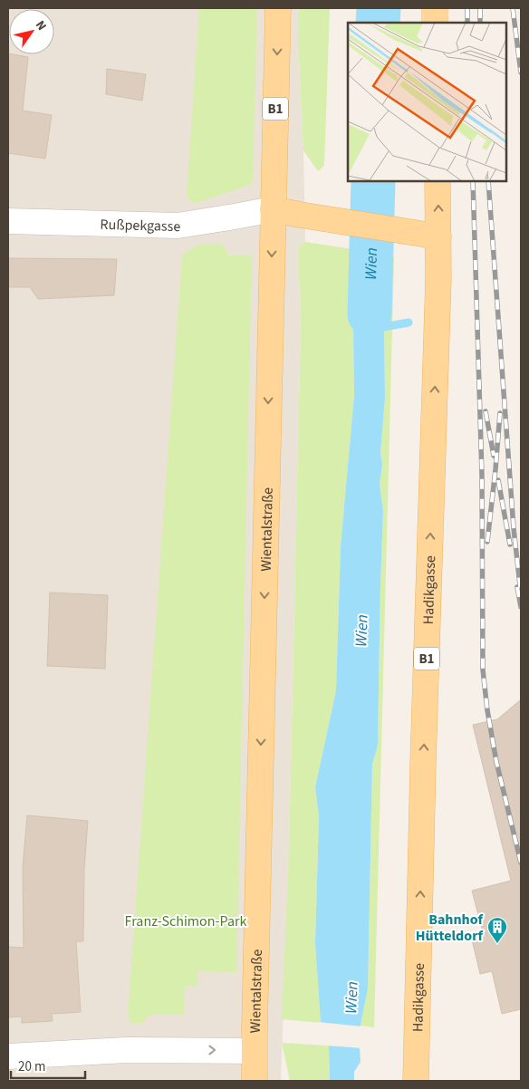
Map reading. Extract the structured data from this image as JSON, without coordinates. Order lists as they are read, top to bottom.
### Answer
{
  "streets": {
    "main road": ["B1", "Wientalstraße", "Hadikgasse"],
    "street": ["Rußpekgasse"]
  },
  "crossings": [
    ["B1", "Wientalstraße"],
    ["Rußpekgasse", "Wientalstraße"]
  ],
  "one_way": ["Wientalstraße", "Hadikgasse"],
  "water": ["Wien"],
  "parks": ["Franz-Schimon-Park"],
  "places": {
    "building": ["Bahnhof Hütteldorf"]
  },
  "scale_bar": "20 m",
  "north": "top right"
}
